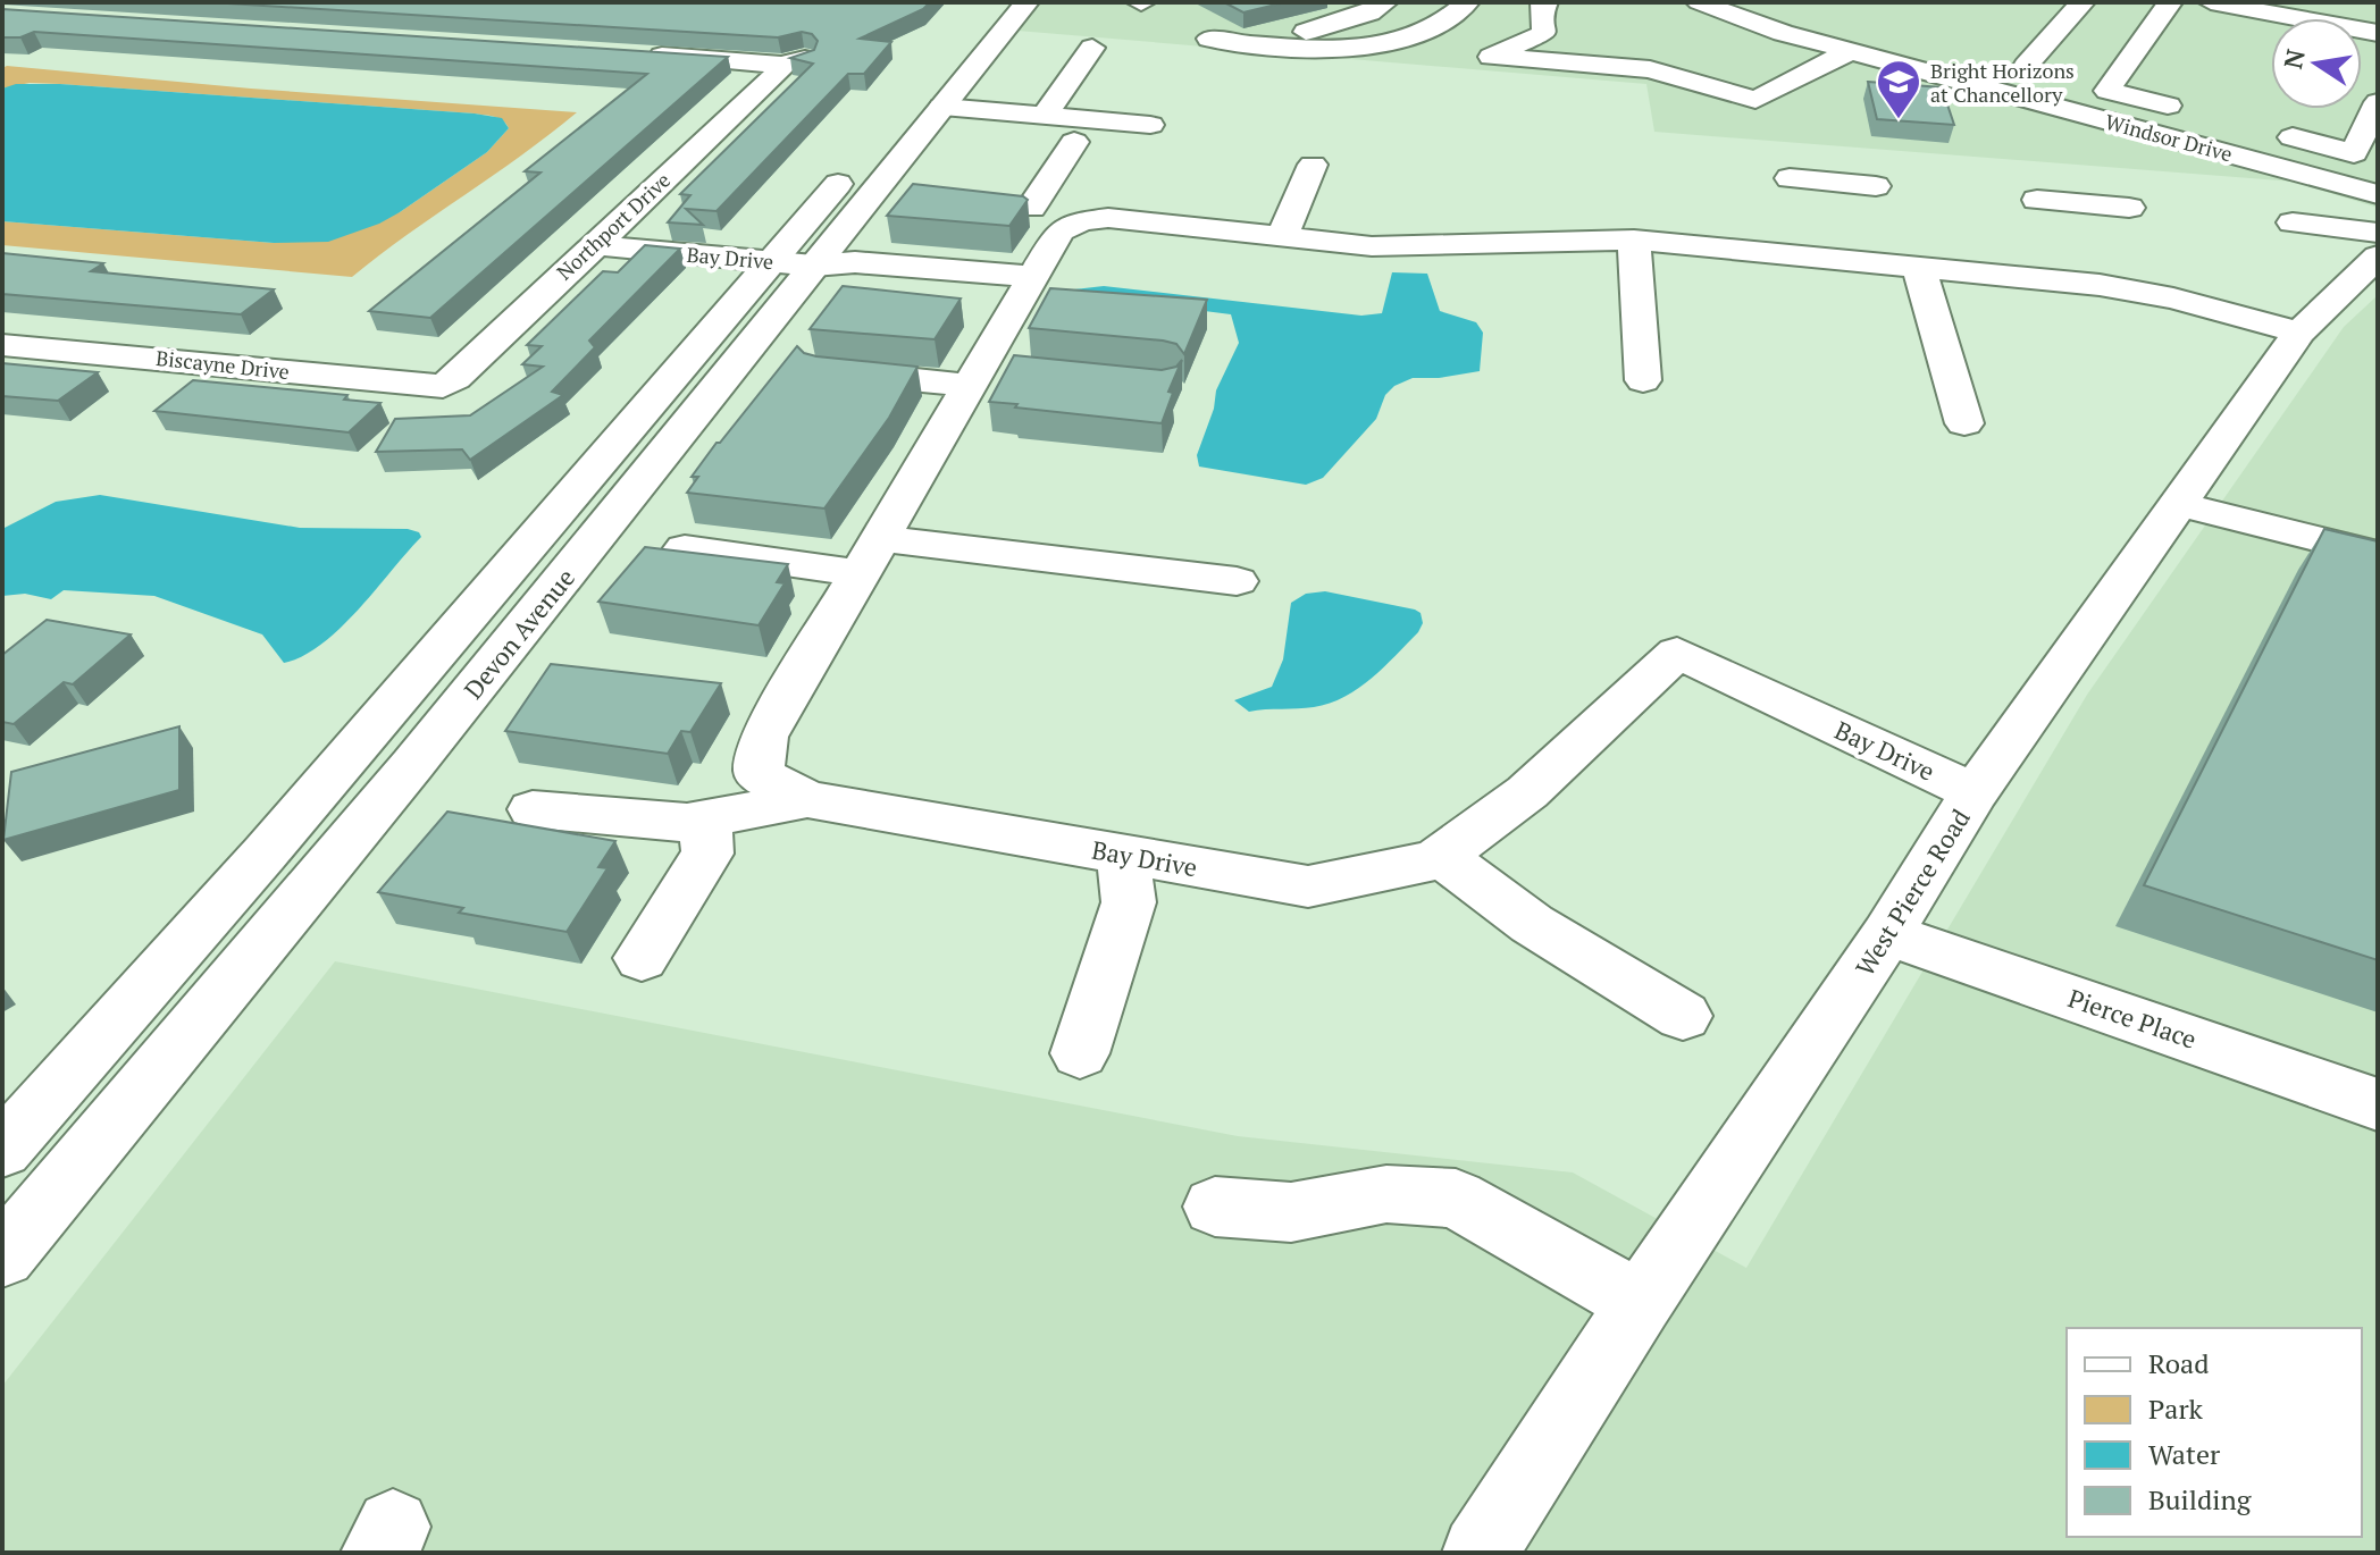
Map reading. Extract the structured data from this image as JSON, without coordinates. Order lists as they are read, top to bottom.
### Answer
{
  "streets": {
    "street": [
      "Windsor Drive",
      "Northport Drive",
      "Bay Drive",
      "Biscayne Drive",
      "Devon Avenue",
      "West Pierce Road",
      "Pierce Place"
    ]
  },
  "crossings": [
    ["Northport Drive", "Bay Drive"],
    ["Northport Drive", "Biscayne Drive"],
    ["Bay Drive", "Devon Avenue"],
    ["Bay Drive", "West Pierce Road"],
    ["West Pierce Road", "Pierce Place"]
  ],
  "places": {
    "school or university": ["Bright Horizons at Chancellory"]
  },
  "legend": [
    "Road",
    "Park",
    "Water",
    "Building"
  ],
  "north": "left"
}
